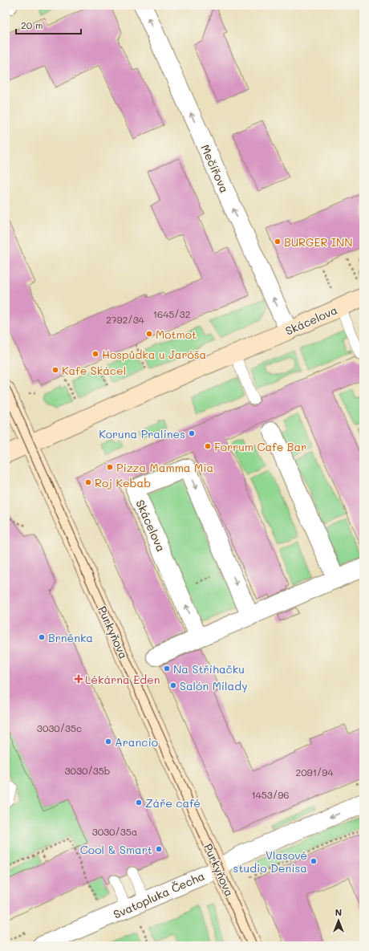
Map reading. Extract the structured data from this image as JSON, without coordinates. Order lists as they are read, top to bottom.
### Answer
{
  "streets": {
    "street": [
      "Mečířova",
      "Skácelova",
      "Purkyňova",
      "Svatopluka Čecha"
    ]
  },
  "crossings": [
    ["Mečířova", "Skácelova"],
    ["Skácelova", "Purkyňova"],
    ["Purkyňova", "Svatopluka Čecha"]
  ],
  "one_way": ["Mečířova", "Svatopluka Čecha"],
  "places": {
    "other": [
      "BURGER INN",
      "Motmot",
      "Hospůdka u Jaróša",
      "Kafe Skácel",
      "Koruna Pralines",
      "Forrum Cafe Bar",
      "Pizza Mamma Mia",
      "Roj Kebab",
      "Brněnka",
      "Na Stříhačku",
      "Salón Milady",
      "Arancio",
      "Záře café",
      "Cool & Smart",
      "Vlasové studio Denisa"
    ],
    "health": ["Lékárna Eden"]
  },
  "house_numbers": [
    "1645/32",
    "2792/34",
    "3030/35c",
    "3030/35b",
    "2091/94",
    "1453/96",
    "3030/35a"
  ],
  "scale_bar": "20 m",
  "north": "top"
}
